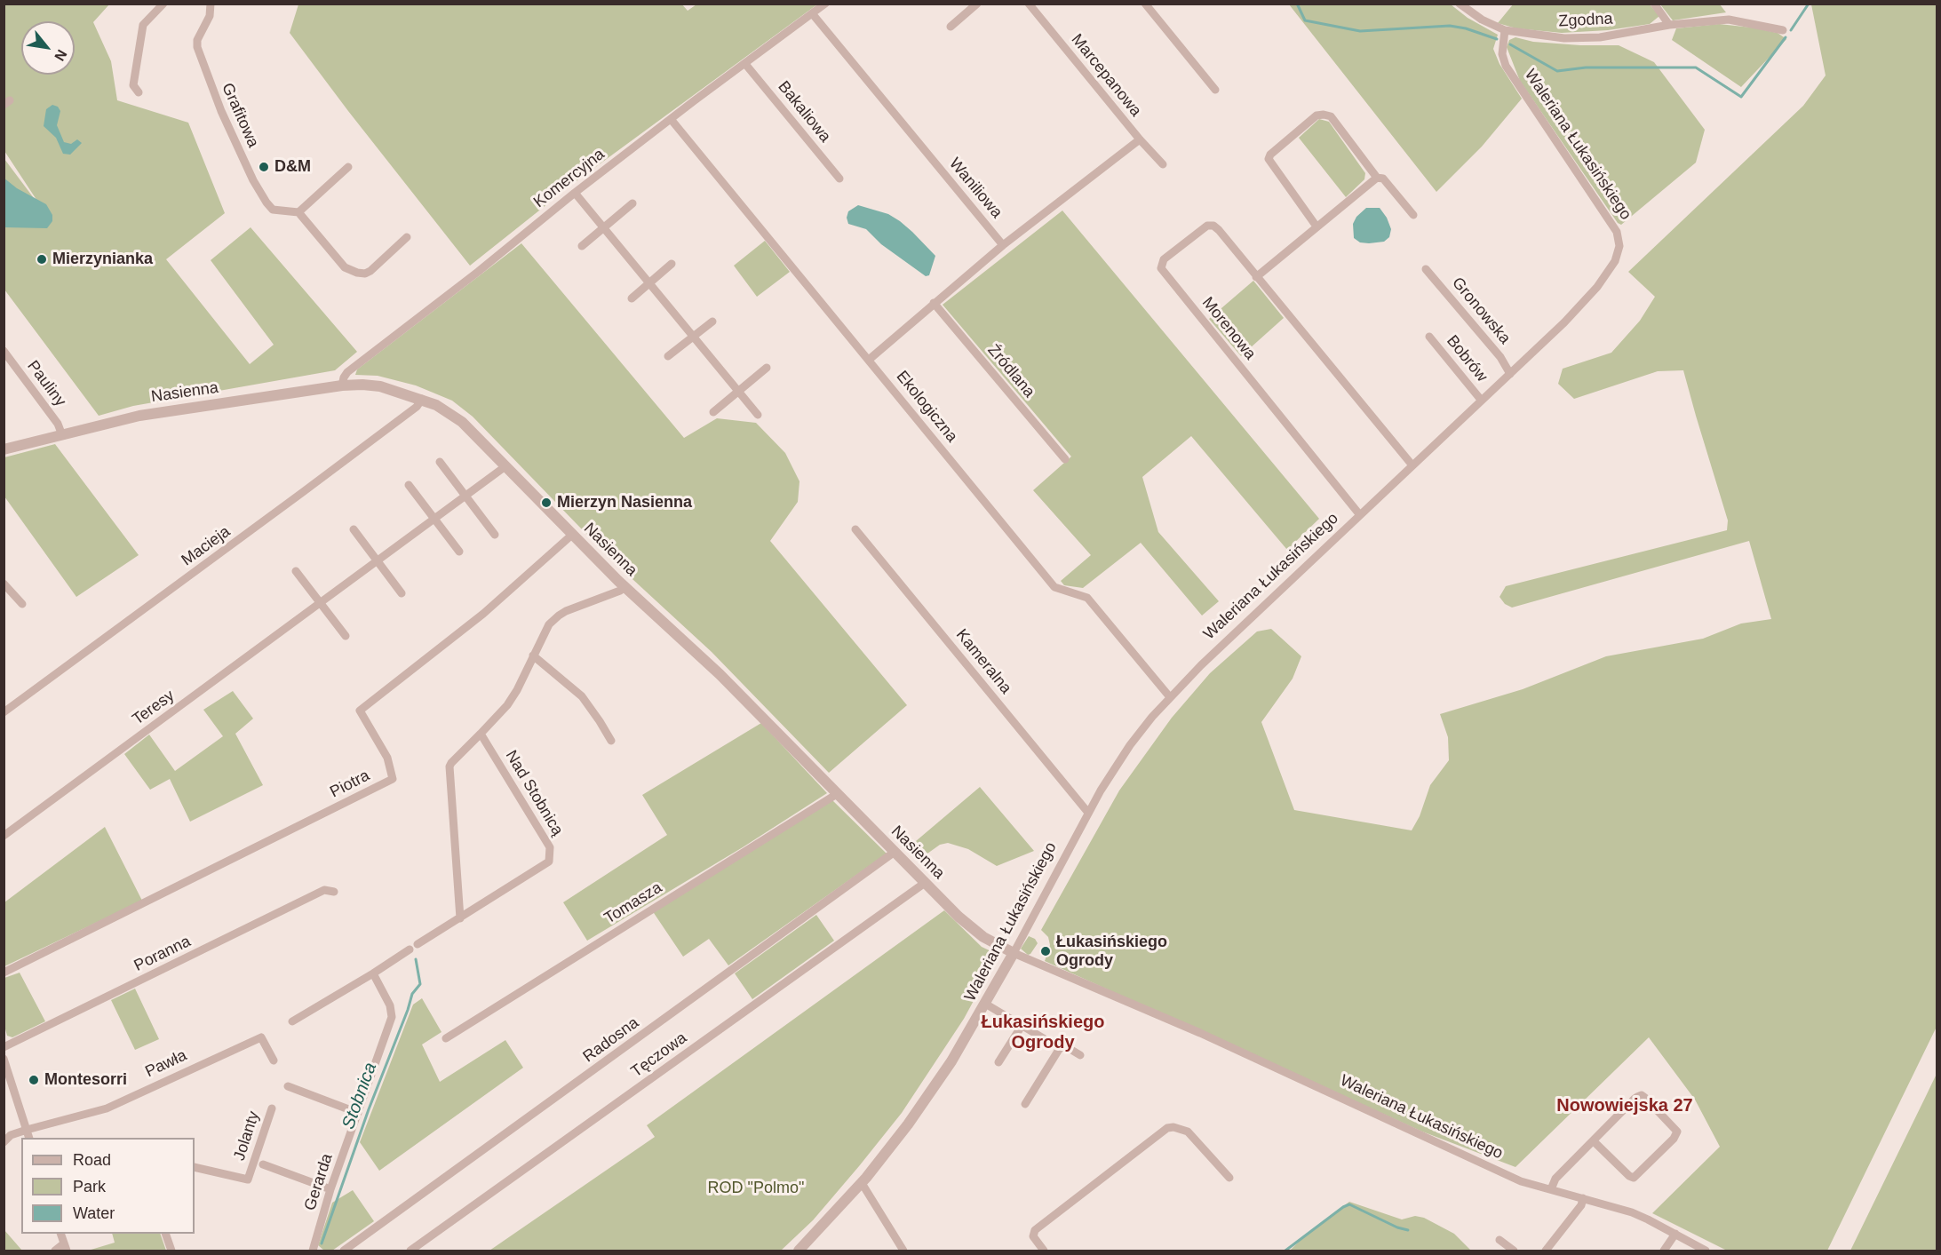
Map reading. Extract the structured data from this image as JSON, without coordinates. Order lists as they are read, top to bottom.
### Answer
{
  "streets": {
    "street": [
      "Zgodna",
      "Marcepanowa",
      "Bakaliowa",
      "Grafitowa",
      "Waleriana Łukasińskiego",
      "Komercyjna",
      "Waniliowa",
      "Gronowska",
      "Morenowa",
      "Bobrów",
      "Źródlana",
      "Pauliny",
      "Nasienna",
      "Ekologiczna",
      "Macieja",
      "Kameralna",
      "Teresy",
      "Piotra",
      "Nad Stobnicą",
      "Tomasza",
      "Poranna",
      "Radosna",
      "Tęczowa",
      "Pawła",
      "Jolanty",
      "Gerarda"
    ]
  },
  "crossings": [
    ["Zgodna", "Waleriana Łukasińskiego"],
    ["Bakaliowa", "Komercyjna"],
    ["Waleriana Łukasińskiego", "Gronowska"],
    ["Waleriana Łukasińskiego", "Morenowa"],
    ["Waleriana Łukasińskiego", "Bobrów"],
    ["Waleriana Łukasińskiego", "Nasienna"],
    ["Waleriana Łukasińskiego", "Ekologiczna"],
    ["Waleriana Łukasińskiego", "Kameralna"],
    ["Komercyjna", "Waniliowa"],
    ["Komercyjna", "Nasienna"],
    ["Komercyjna", "Ekologiczna"],
    ["Pauliny", "Nasienna"],
    ["Nasienna", "Macieja"],
    ["Nasienna", "Teresy"],
    ["Nasienna", "Piotra"],
    ["Nasienna", "Tomasza"],
    ["Nasienna", "Radosna"],
    ["Nasienna", "Tęczowa"]
  ],
  "districts": ["Łukasińskiego Ogrody", "Nowowiejska 27"],
  "water": ["Stobnica"],
  "parks": ["ROD \"Polmo\""],
  "places": [
    "D&M",
    "Mierzynianka",
    "Mierzyn Nasienna",
    "Łukasińskiego Ogrody",
    "Montesorri"
  ],
  "legend": ["Road", "Park", "Water"],
  "north": "bottom right"
}
